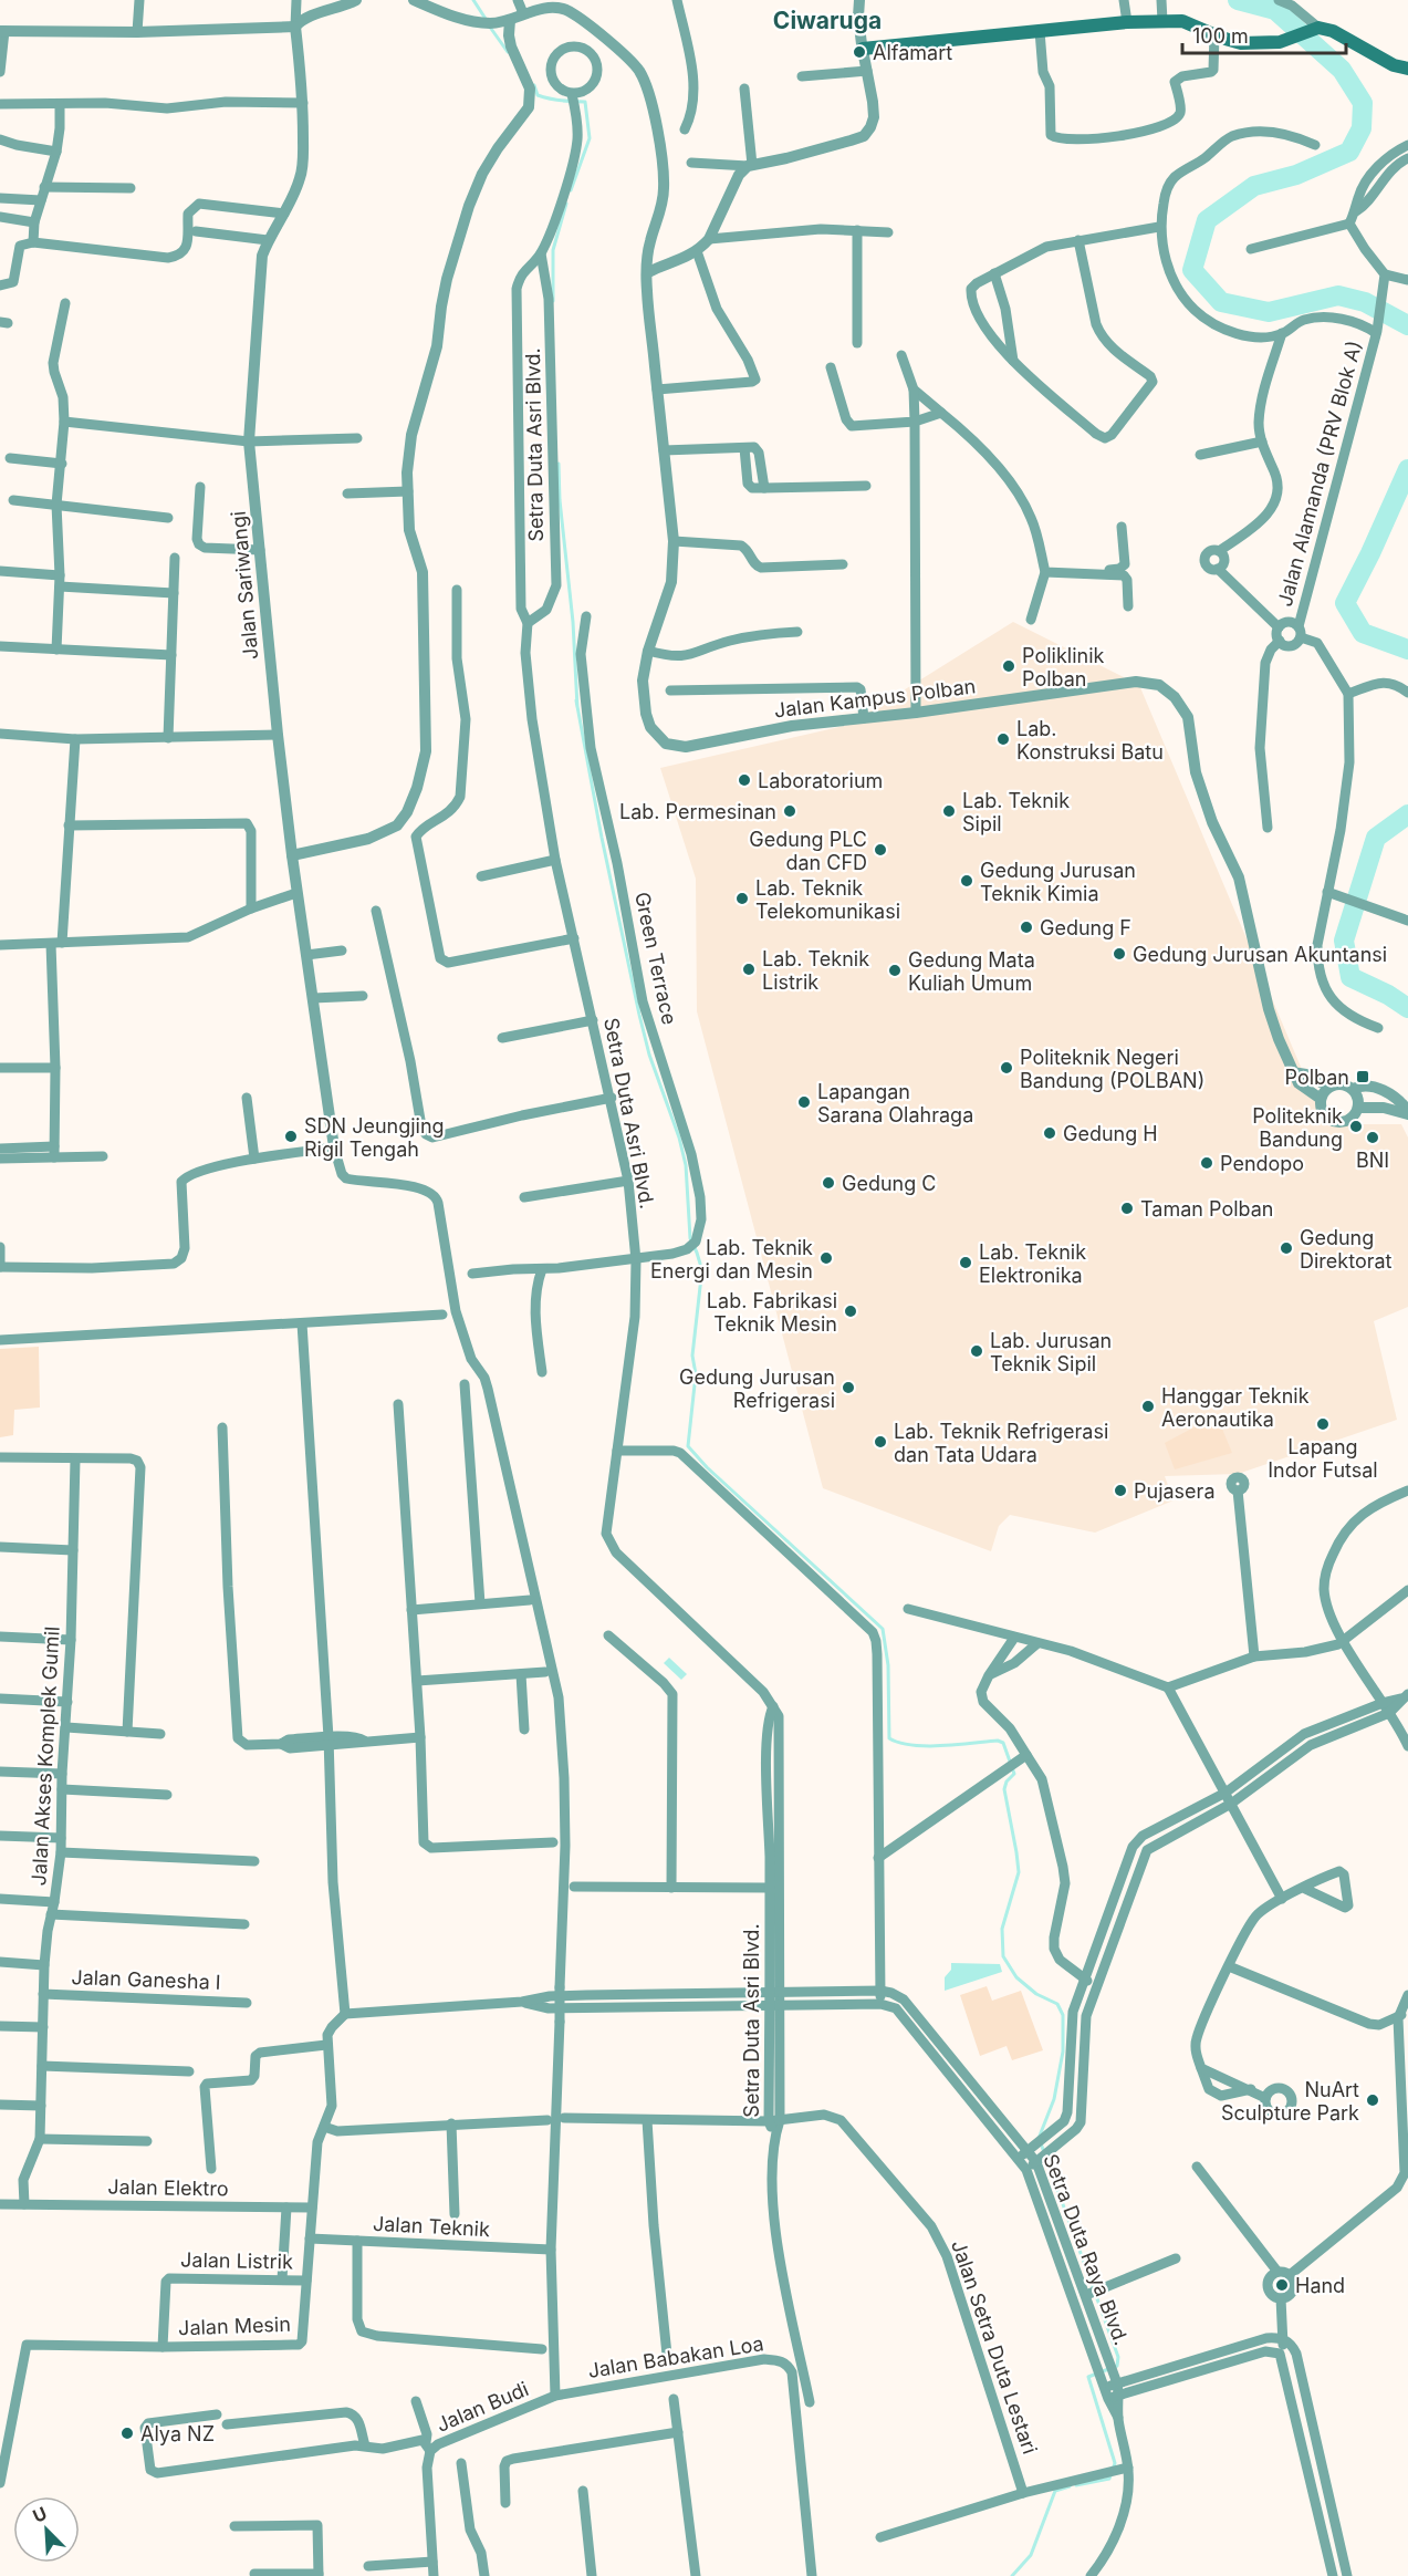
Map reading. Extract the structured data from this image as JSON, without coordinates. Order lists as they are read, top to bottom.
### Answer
{
  "streets": {
    "street": [
      "Setra Duta Asri Blvd.",
      "Jalan Alamanda (PRV Blok A)",
      "Jalan Sariwangi",
      "Jalan Kampus Polban",
      "Green Terrace",
      "Jalan Akses Komplek Gumil",
      "Jalan Ganesha I",
      "Jalan Elektro",
      "Jalan Teknik",
      "Setra Duta Raya Blvd.",
      "Jalan Listrik",
      "Jalan Mesin",
      "Jalan Setra Duta Lestari",
      "Jalan Babakan Loa",
      "Jalan Budi"
    ]
  },
  "crossings": [
    ["Setra Duta Asri Blvd.", "Green Terrace"],
    ["Setra Duta Asri Blvd.", "Setra Duta Raya Blvd."],
    ["Setra Duta Asri Blvd.", "Jalan Setra Duta Lestari"],
    ["Jalan Akses Komplek Gumil", "Jalan Ganesha I"],
    ["Jalan Akses Komplek Gumil", "Jalan Elektro"],
    ["Jalan Listrik", "Jalan Mesin"],
    ["Jalan Babakan Loa", "Jalan Budi"]
  ],
  "districts": ["Ciwaruga"],
  "places": {
    "other": [
      "Alfamart",
      "Poliklinik Polban",
      "Lab. Konstruksi Batu",
      "Laboratorium",
      "Lab. Permesinan",
      "Lab. Teknik Sipil",
      "Gedung PLC dan CFD",
      "Gedung Jurusan Teknik Kimia",
      "Lab. Teknik Telekomunikasi",
      "Gedung F",
      "Gedung Jurusan Akuntansi",
      "Lab. Teknik Listrik",
      "Gedung Mata Kuliah Umum",
      "Politeknik Negeri Bandung (POLBAN)",
      "Lapangan Sarana Olahraga",
      "Politeknik Bandung",
      "Gedung H",
      "SDN Jeungjing Rigil Tengah",
      "BNI",
      "Pendopo",
      "Gedung C",
      "Taman Polban",
      "Gedung Direktorat",
      "Lab. Teknik Energi dan Mesin",
      "Lab. Teknik Elektronika",
      "Lab. Fabrikasi Teknik Mesin",
      "Lab. Jurusan Teknik Sipil",
      "Gedung Jurusan Refrigerasi",
      "Hanggar Teknik Aeronautika",
      "Lapang Indor Futsal",
      "Lab. Teknik Refrigerasi dan Tata Udara",
      "Pujasera",
      "NuArt Sculpture Park",
      "Hand",
      "Alya NZ"
    ],
    "transit": ["Polban"]
  },
  "scale_bar": "100 m",
  "north": "top left"
}
